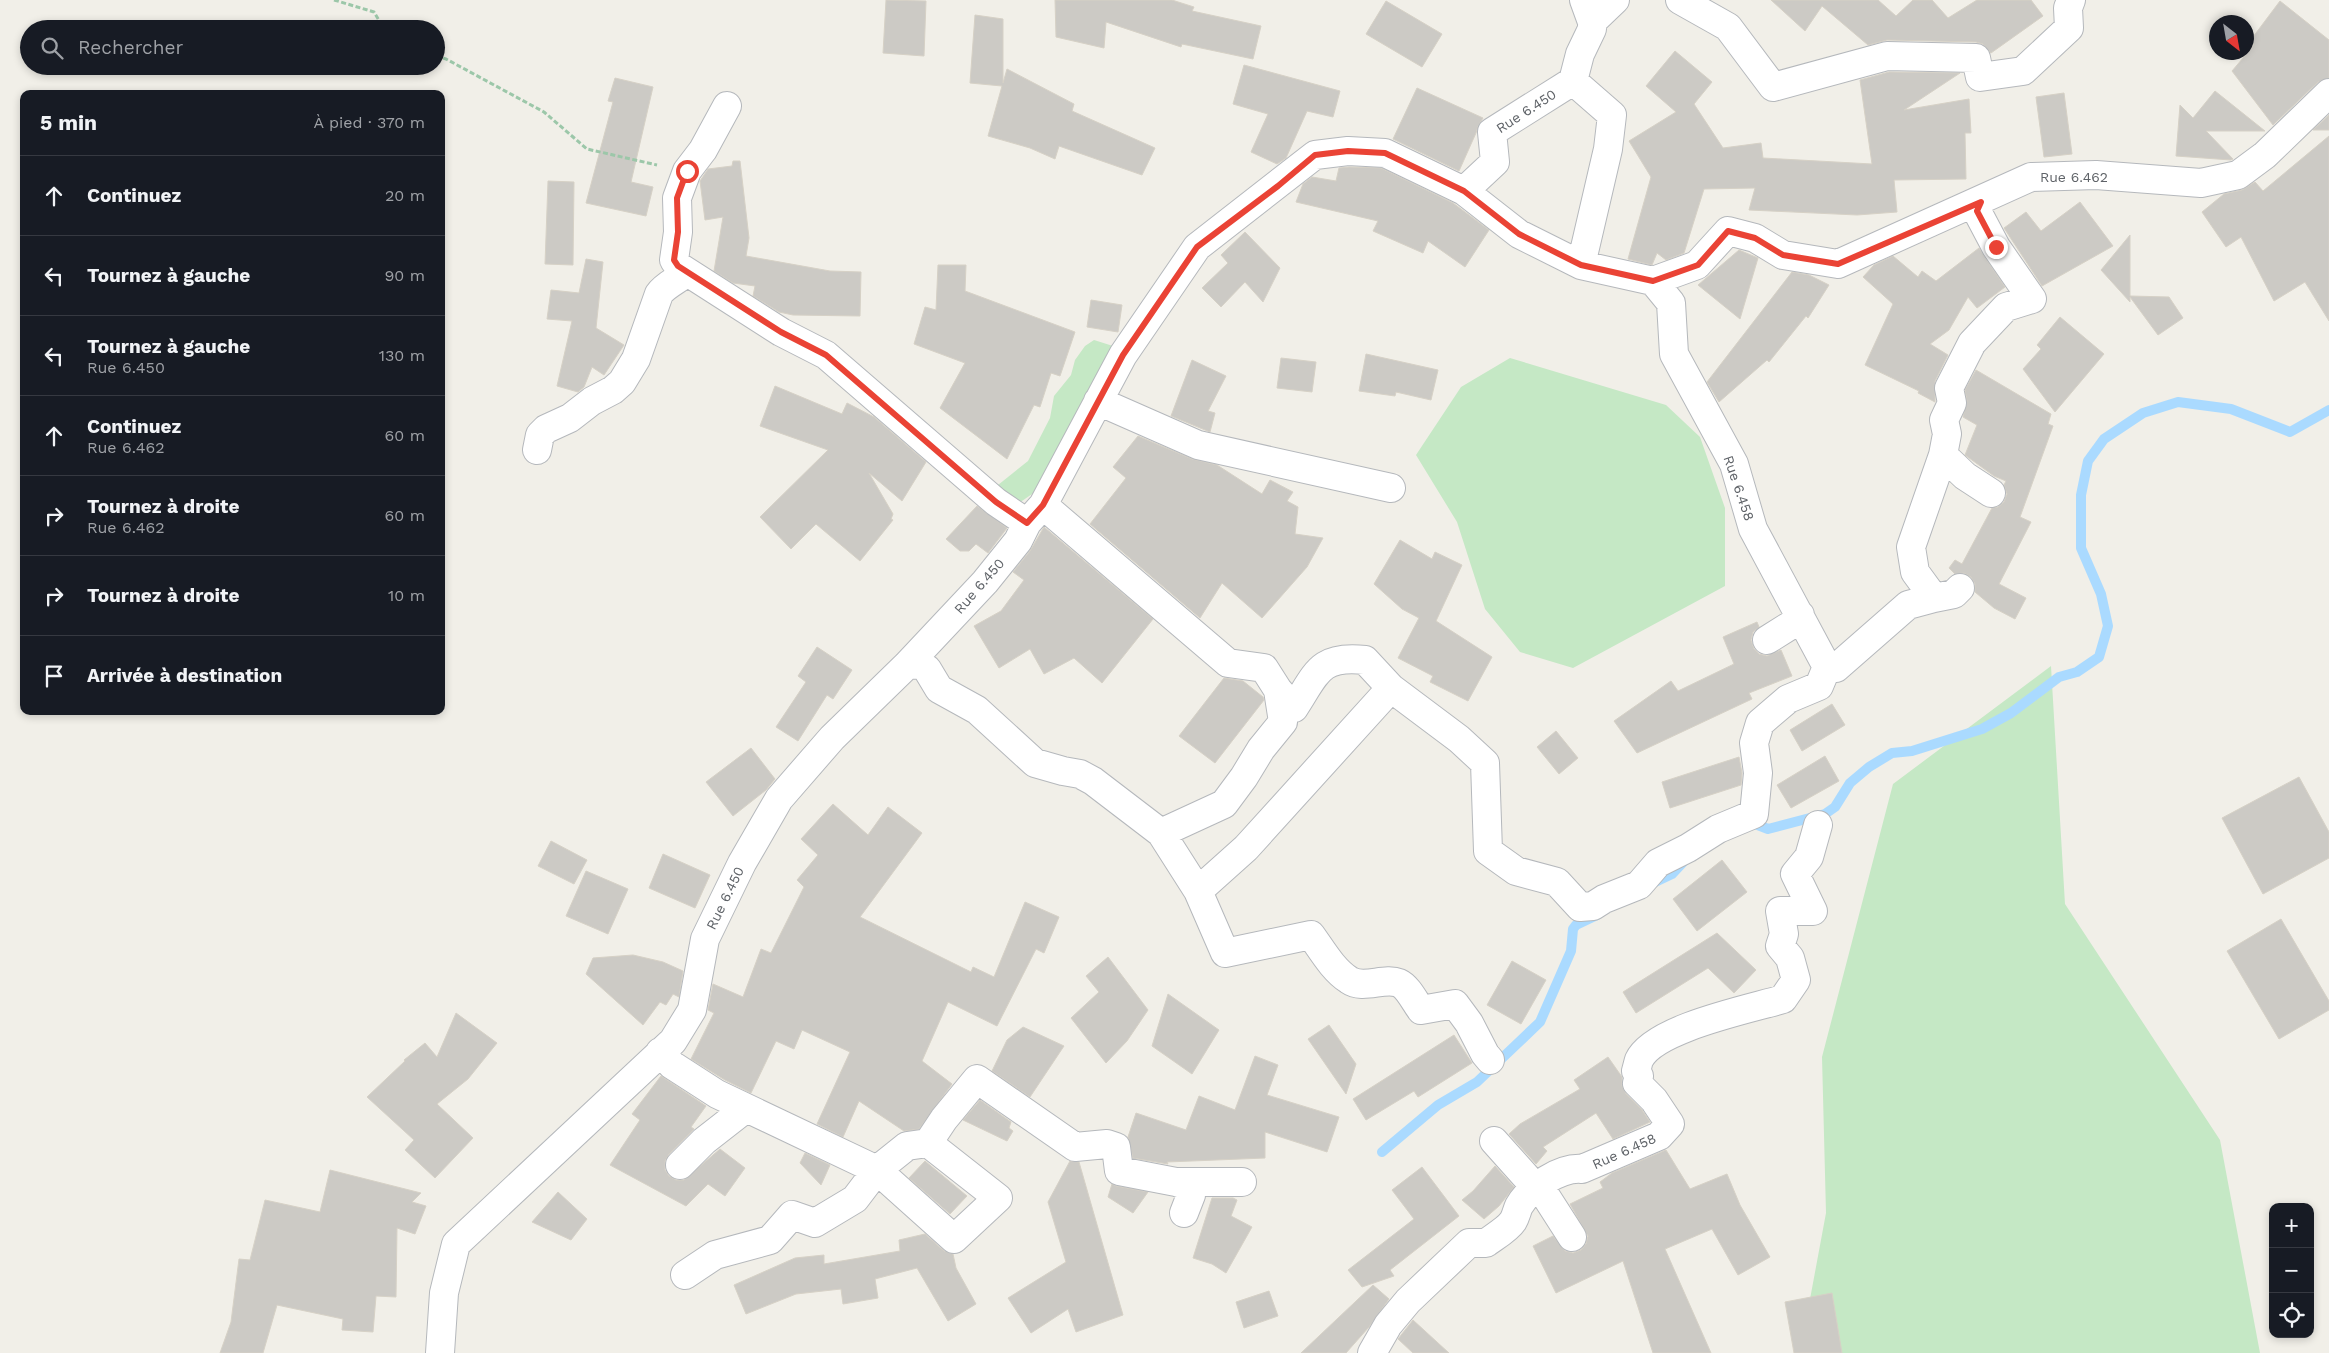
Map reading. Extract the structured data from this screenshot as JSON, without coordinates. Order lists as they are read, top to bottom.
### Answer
{
  "streets": {
    "street": ["Rue 6.450", "Rue 6.462", "Rue 6.458"]
  },
  "crossings": [
    ["Rue 6.462", "Rue 6.458"]
  ],
  "north": "bottom right",
  "page": {
    "search": "Rechercher",
    "heading": ["5 min", "À pied · 370 m"],
    "list": [
      ["Continuez", "20 m"],
      ["Tournez à gauche", "90 m"],
      ["Tournez à gauche", "Rue 6.450", "130 m"],
      ["Continuez", "Rue 6.462", "60 m"],
      ["Tournez à droite", "Rue 6.462", "60 m"],
      ["Tournez à droite", "10 m"],
      "Arrivée à destination"
    ],
    "map_buttons": ["+", "−"]
  }
}
